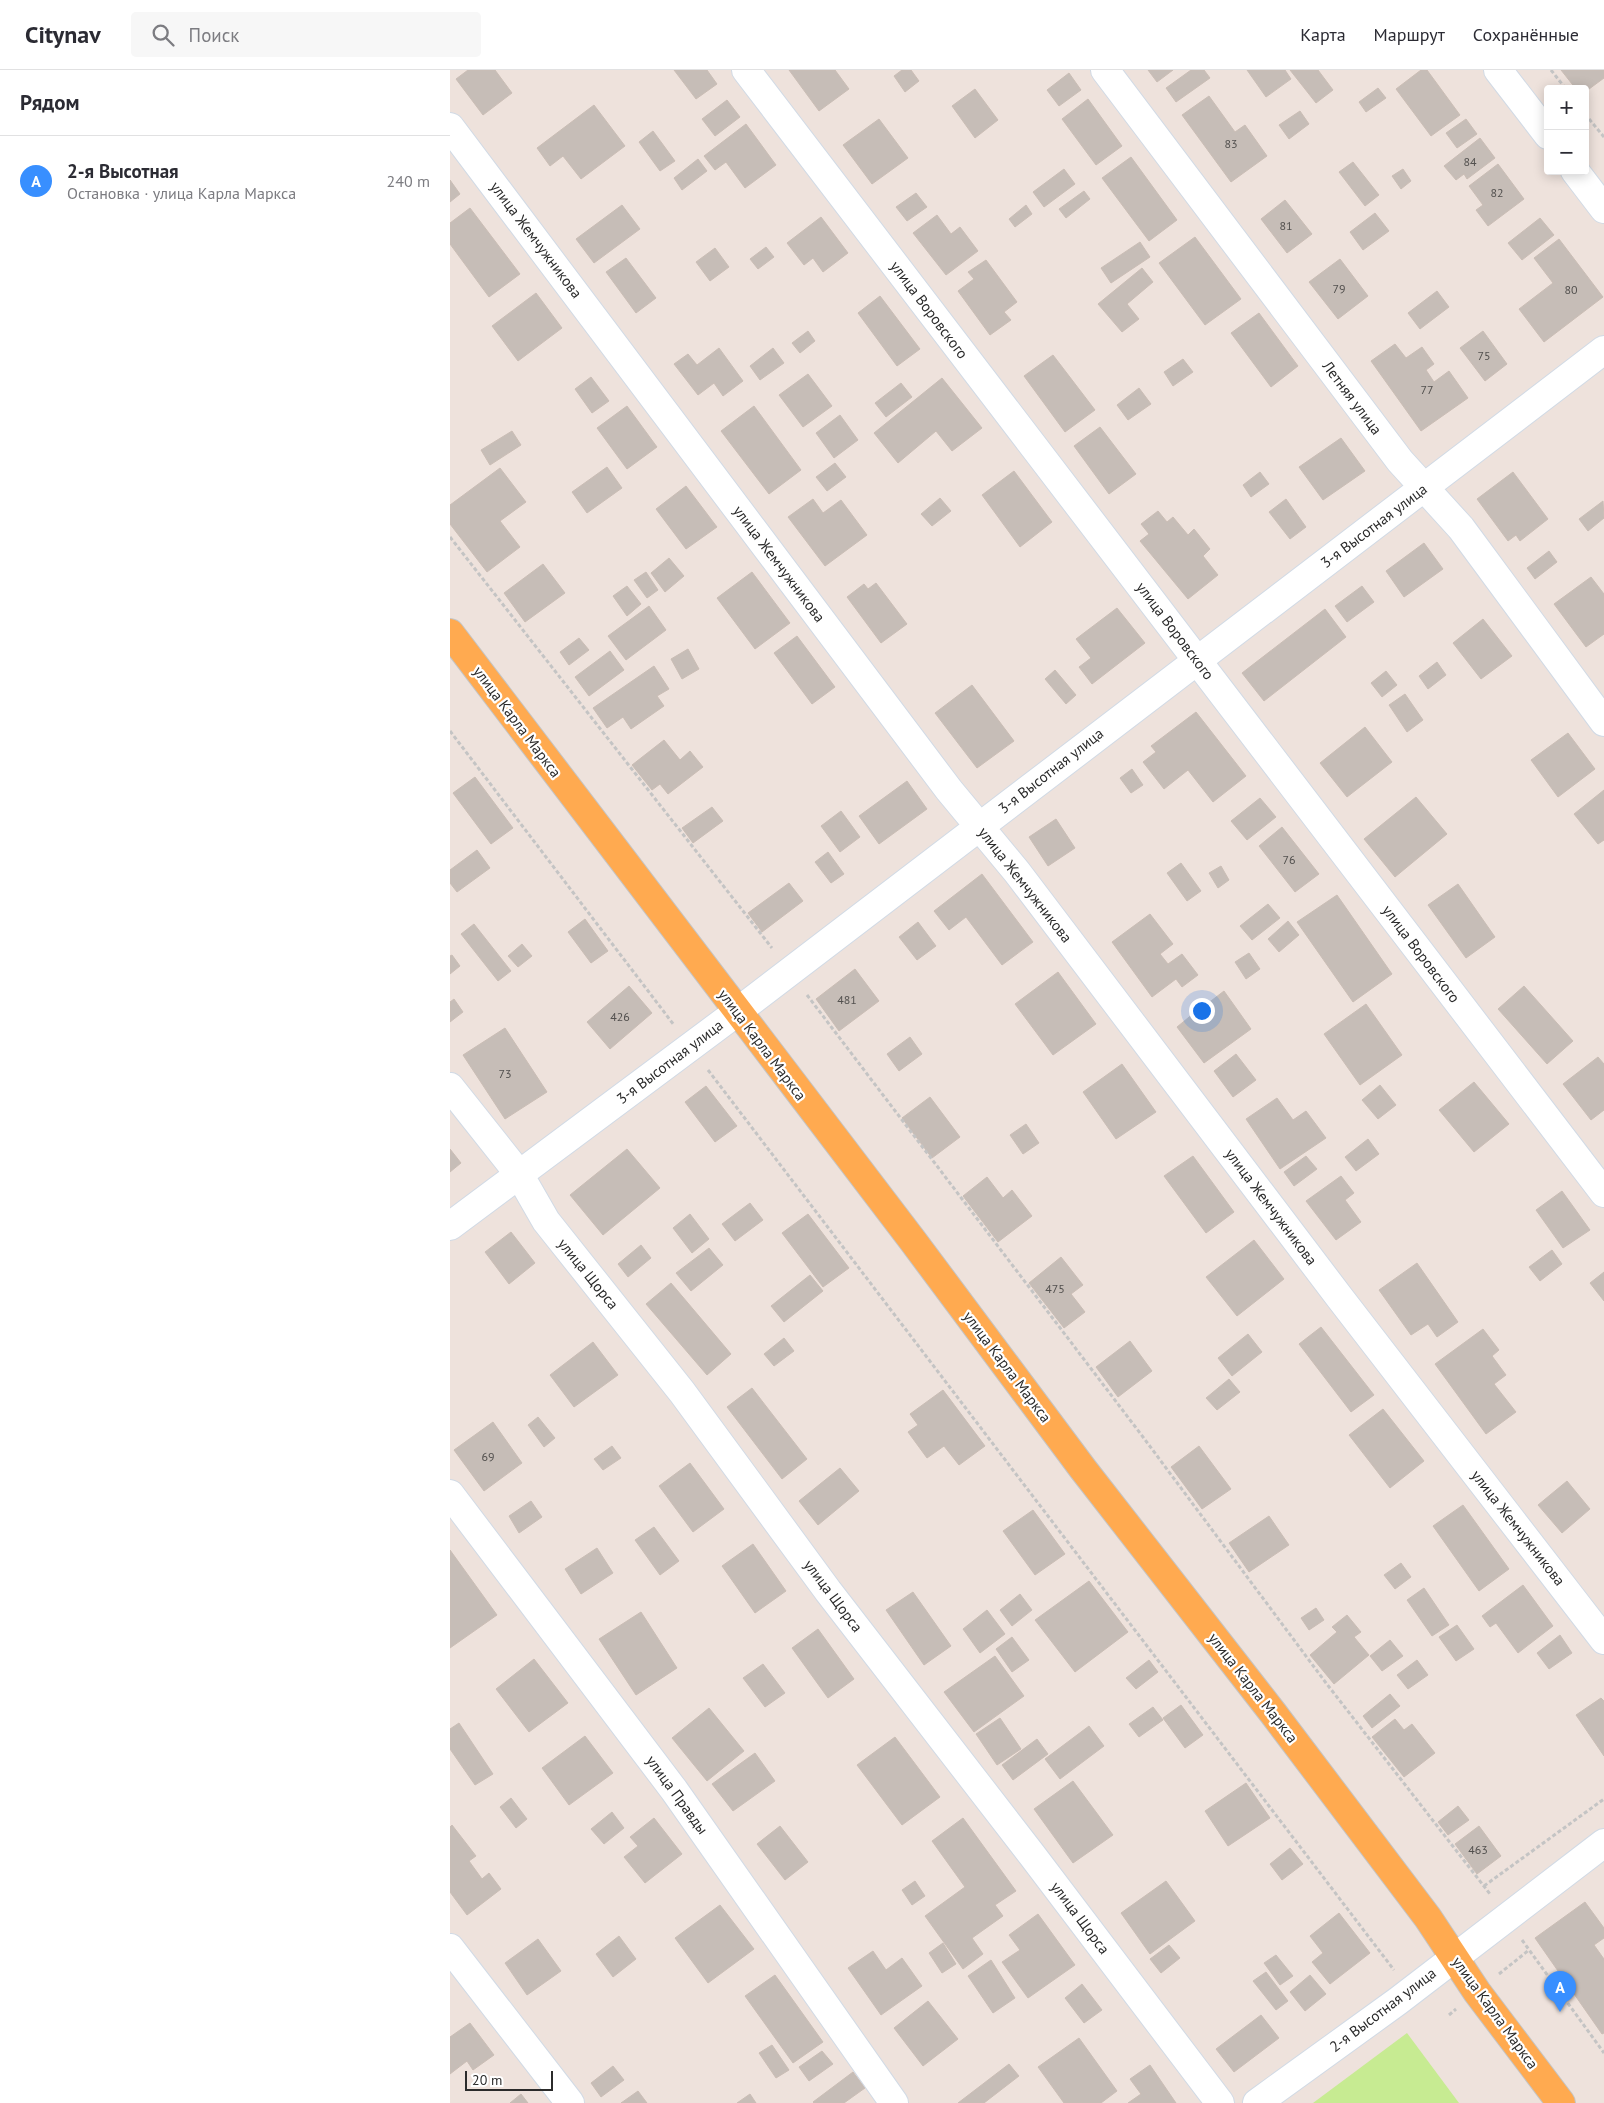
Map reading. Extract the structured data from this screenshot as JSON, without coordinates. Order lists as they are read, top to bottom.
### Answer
{
  "streets": {
    "main road": ["улица Карла Маркса"],
    "street": [
      "улица Жемчужникова",
      "улица Воровского",
      "Летняя улица",
      "3-я Высотная улица",
      "улица Щорса",
      "улица Правды",
      "2-я Высотная улица"
    ]
  },
  "crossings": [
    ["улица Жемчужникова", "3-я Высотная улица"],
    ["улица Воровского", "3-я Высотная улица"],
    ["Летняя улица", "3-я Высотная улица"],
    ["3-я Высотная улица", "улица Карла Маркса"],
    ["3-я Высотная улица", "улица Щорса"],
    ["улица Карла Маркса", "2-я Высотная улица"]
  ],
  "house_numbers": [
    "83",
    "84",
    "82",
    "81",
    "79",
    "80",
    "75",
    "77",
    "76",
    "481",
    "426",
    "73",
    "475",
    "69",
    "463"
  ],
  "scale_bar": "20 m",
  "page": {
    "header": "Citynav",
    "search": "Поиск",
    "nav": ["Карта", "Маршрут", "Сохранённые"],
    "heading": "Рядом",
    "map_buttons": ["+", "−"],
    "list": [
      {
        "mark": "A",
        "name": "2-я Высотная",
        "note": "Остановка · улица Карла Маркса",
        "value": "240 m"
      }
    ],
    "pins": "A",
    "scale": "20 m"
  }
}
